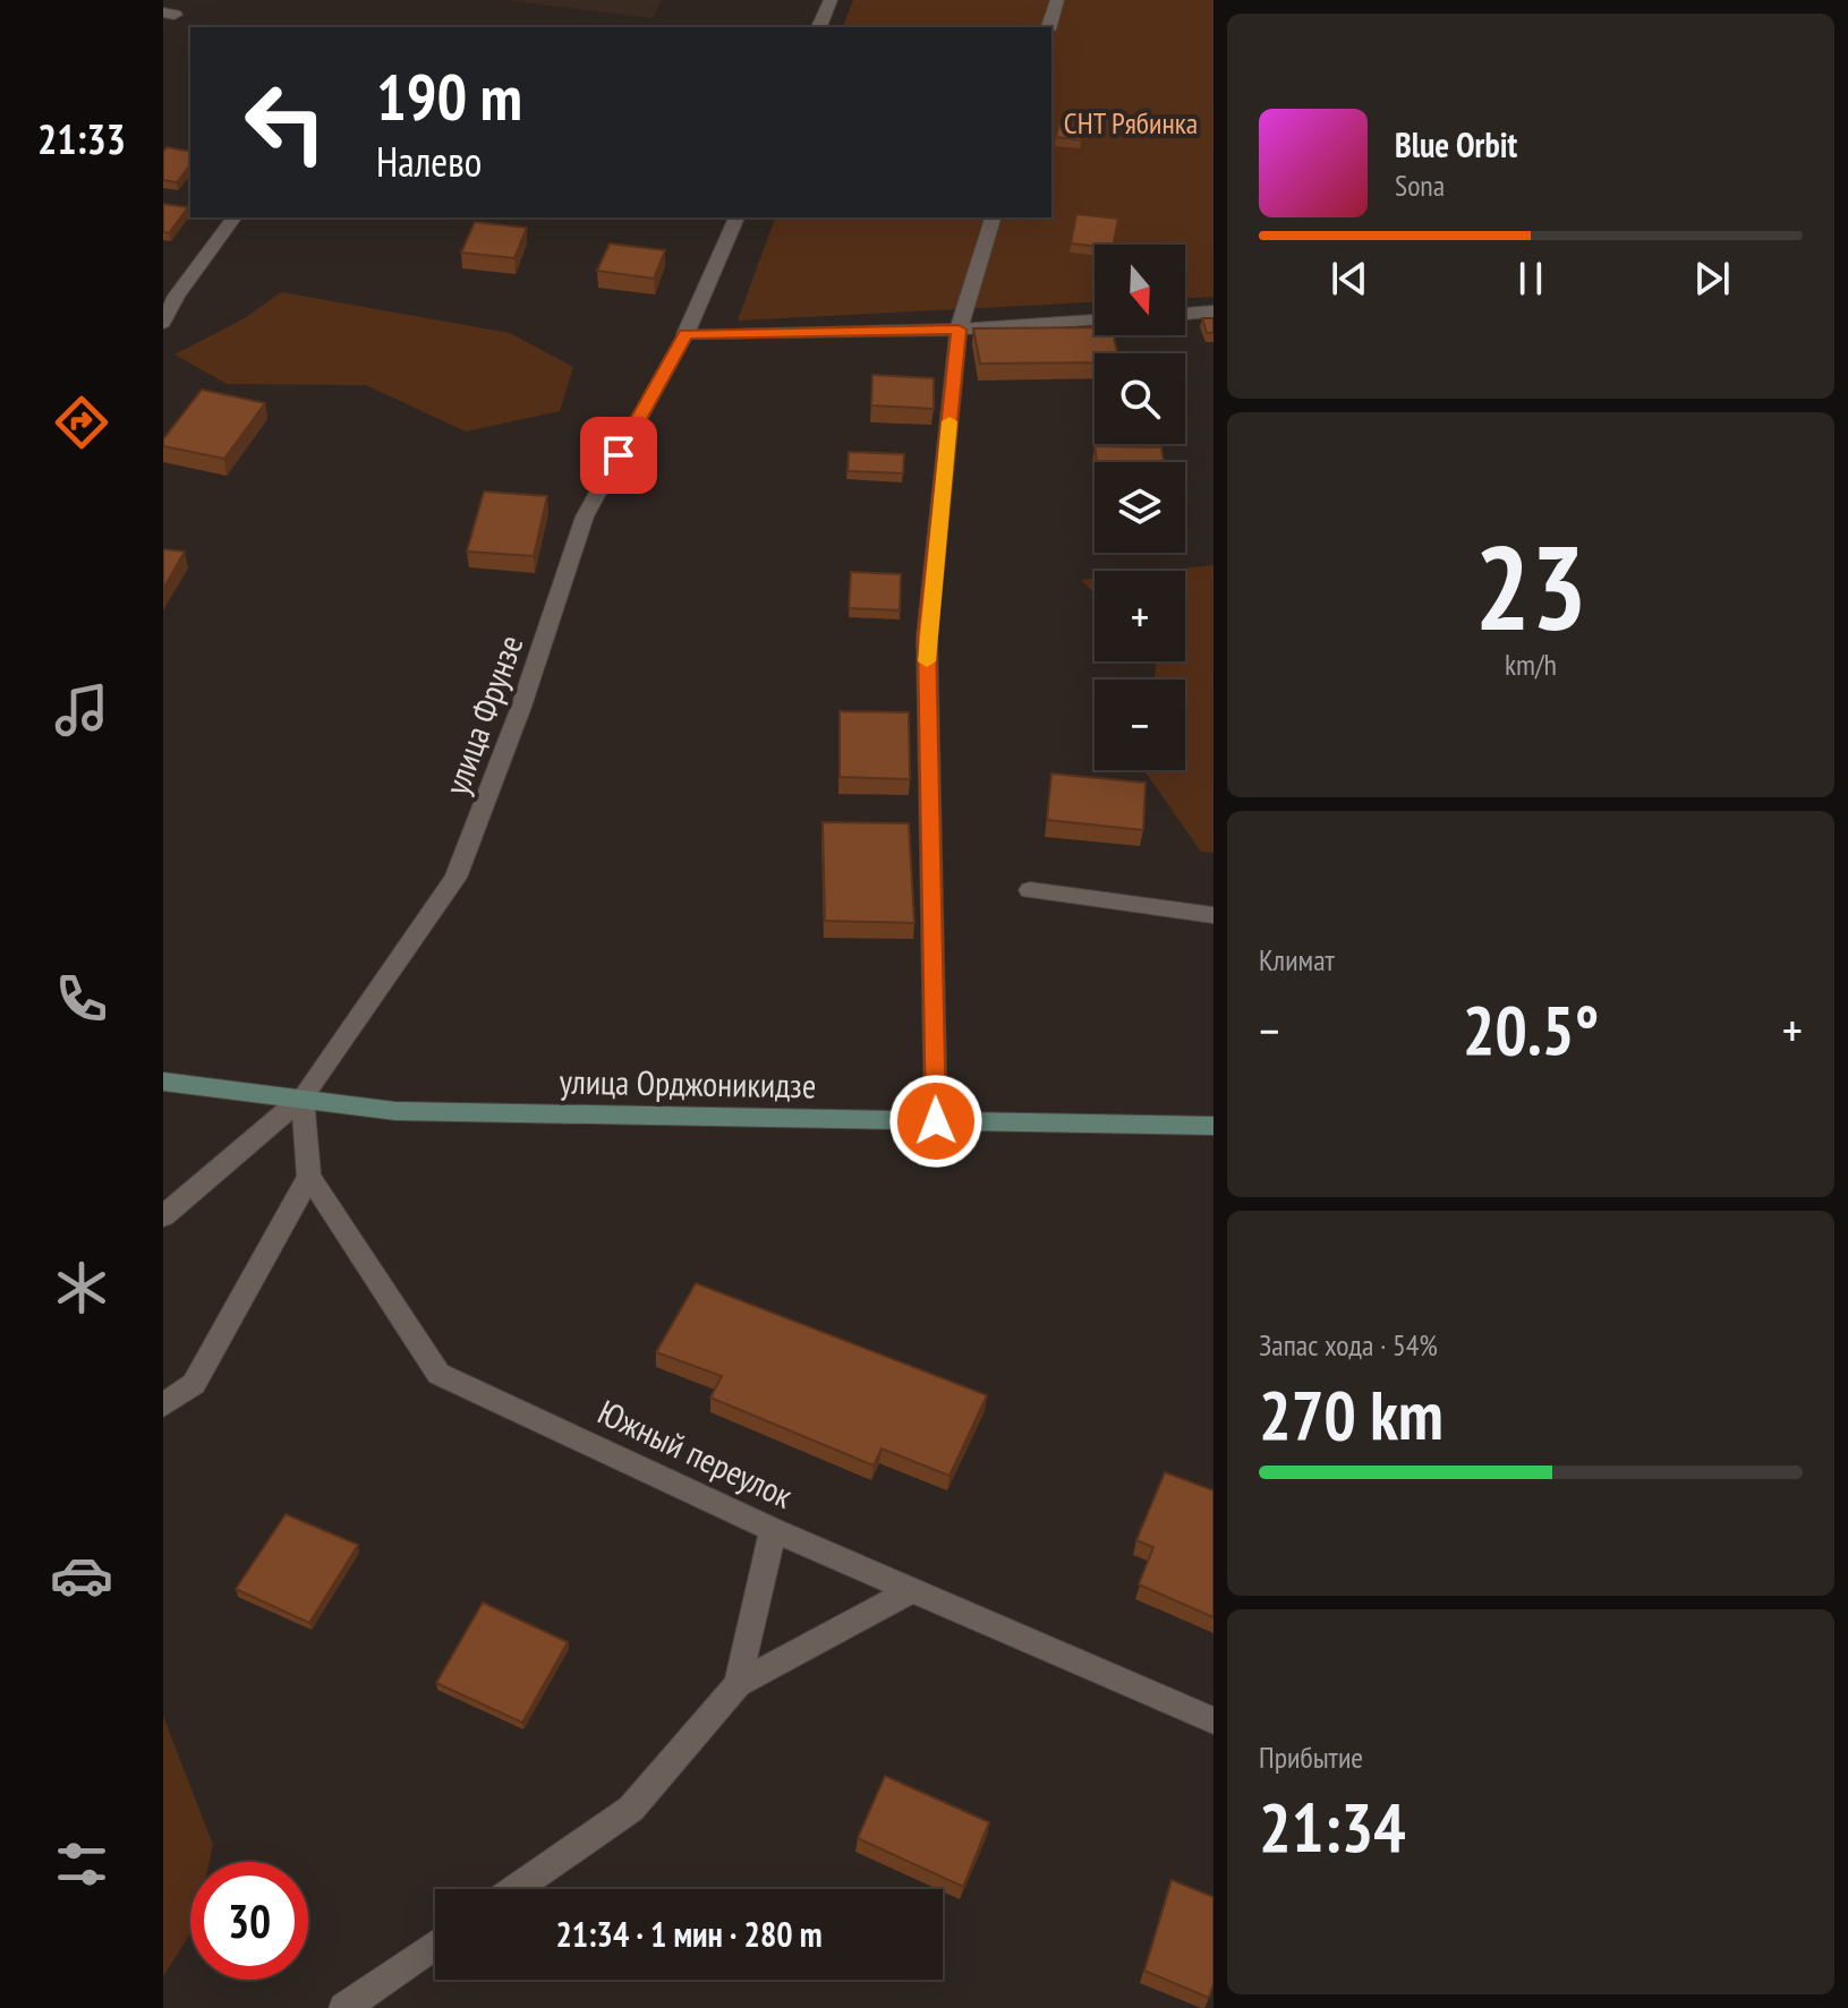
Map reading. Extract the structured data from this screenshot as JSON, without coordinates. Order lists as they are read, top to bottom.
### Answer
{
  "streets": {
    "main road": ["улица Орджоникидзе"],
    "street": ["улица Фрунзе", "Южный переулок"]
  },
  "crossings": [
    ["улица Фрунзе", "улица Орджоникидзе"],
    ["улица Фрунзе", "Южный переулок"],
    ["улица Орджоникидзе", "Южный переулок"]
  ],
  "parks": ["СНТ Рябинка"],
  "north": "bottom",
  "page": {
    "tabs": "21:33",
    "turn": ["190 m", "Налево"],
    "song": ["Blue Orbit", "Sona"],
    "map_buttons": ["+", "−"],
    "tile": [
      ["23", "km/h"],
      "Климат",
      ["Запас хода · 54%", "270 km"],
      ["Прибытие", "21:34"]
    ],
    "heat": ["−", "20.5°", "+"],
    "limit": "30",
    "trip": "21:34 · 1 мин · 280 m"
  }
}
